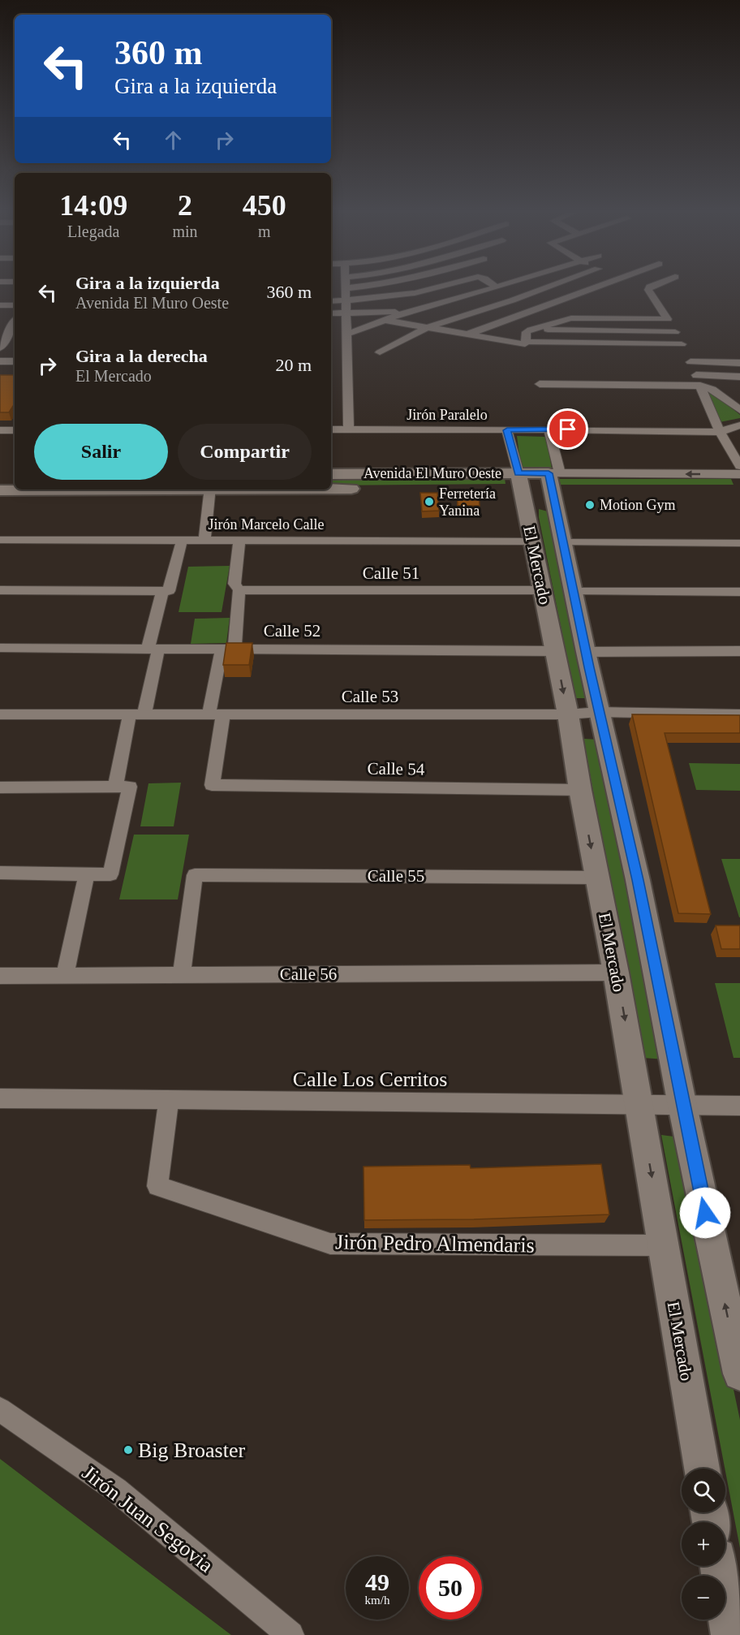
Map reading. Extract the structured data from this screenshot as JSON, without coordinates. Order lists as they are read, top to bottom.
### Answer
{
  "streets": {
    "main road": ["Avenida El Muro Oeste", "El Mercado"],
    "street": [
      "Jirón Paralelo",
      "Jirón Marcelo Calle",
      "Calle 51",
      "Calle 52",
      "Calle 53",
      "Calle 54",
      "Calle 55",
      "Calle 56",
      "Calle Los Cerritos",
      "Jirón Pedro Almendaris",
      "Jirón Juan Segovia"
    ]
  },
  "crossings": [
    ["Jirón Paralelo", "El Mercado"],
    ["Avenida El Muro Oeste", "El Mercado"],
    ["Jirón Marcelo Calle", "El Mercado"],
    ["El Mercado", "Calle 51"],
    ["El Mercado", "Calle 52"],
    ["El Mercado", "Calle 53"],
    ["El Mercado", "Calle 54"],
    ["El Mercado", "Calle 55"],
    ["El Mercado", "Calle 56"],
    ["El Mercado", "Calle Los Cerritos"],
    ["El Mercado", "Jirón Pedro Almendaris"],
    ["Calle 53", "Calle 54"],
    ["Calle 55", "Calle 56"],
    ["Calle Los Cerritos", "Jirón Pedro Almendaris"]
  ],
  "places": ["Ferretería Yanina", "Motion Gym", "Big Broaster"],
  "page": {
    "turn": ["360 m", "Gira a la izquierda"],
    "eta": [
      "14:09",
      "Llegada",
      "2",
      "min",
      "450",
      "m"
    ],
    "list": [
      {
        "name": "Gira a la izquierda",
        "note": "Avenida El Muro Oeste",
        "value": "360 m"
      },
      {
        "name": "Gira a la derecha",
        "note": "El Mercado",
        "value": "20 m"
      }
    ],
    "buttons": ["Salir", "Compartir"],
    "map_buttons": ["+", "−"],
    "speed": "49 km/h",
    "limit": "50"
  }
}
